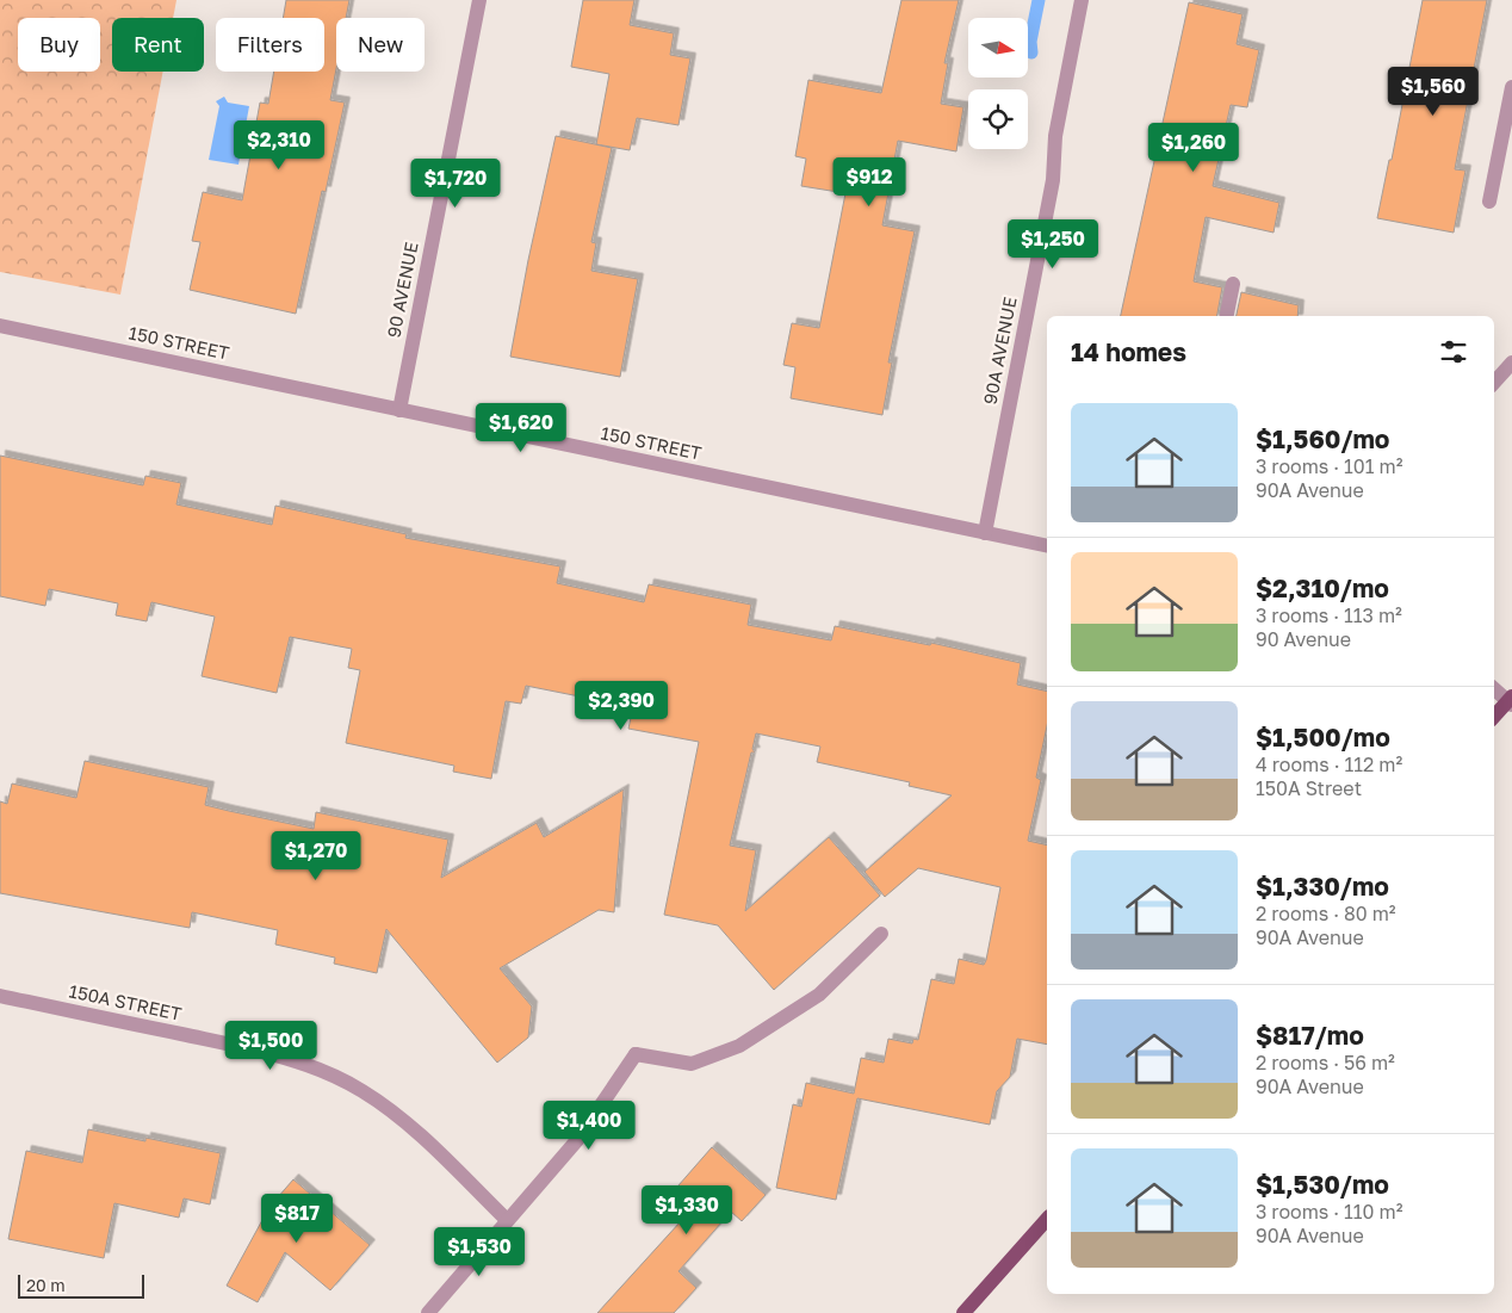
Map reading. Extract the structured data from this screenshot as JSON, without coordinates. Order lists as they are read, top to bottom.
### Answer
{
  "streets": {
    "street": [
      "90 AVENUE",
      "150 STREET",
      "90A AVENUE",
      "150A STREET"
    ]
  },
  "crossings": [
    ["90 AVENUE", "150 STREET"],
    ["150 STREET", "90A AVENUE"]
  ],
  "scale_bar": "20 m",
  "north": "right",
  "page": {
    "chip": [
      "Buy",
      "Rent",
      "Filters",
      "New"
    ],
    "price": [
      "$1,560",
      "$2,310",
      "$1,260",
      "$912",
      "$1,720",
      "$1,250",
      "$1,620",
      "$2,390",
      "$1,270",
      "$1,500",
      "$1,400",
      "$1,330",
      "$817",
      "$1,530"
    ],
    "heading": "14 homes",
    "list": [
      {
        "name": "$1,560/mo",
        "note": "3 rooms · 101 m² · 90A Avenue"
      },
      {
        "name": "$2,310/mo",
        "note": "3 rooms · 113 m² · 90 Avenue"
      },
      {
        "name": "$1,500/mo",
        "note": "4 rooms · 112 m² · 150A Street"
      },
      {
        "name": "$1,330/mo",
        "note": "2 rooms · 80 m² · 90A Avenue"
      },
      {
        "name": "$817/mo",
        "note": "2 rooms · 56 m² · 90A Avenue"
      },
      {
        "name": "$1,530/mo",
        "note": "3 rooms · 110 m² · 90A Avenue"
      }
    ],
    "scale": "20 m"
  }
}
